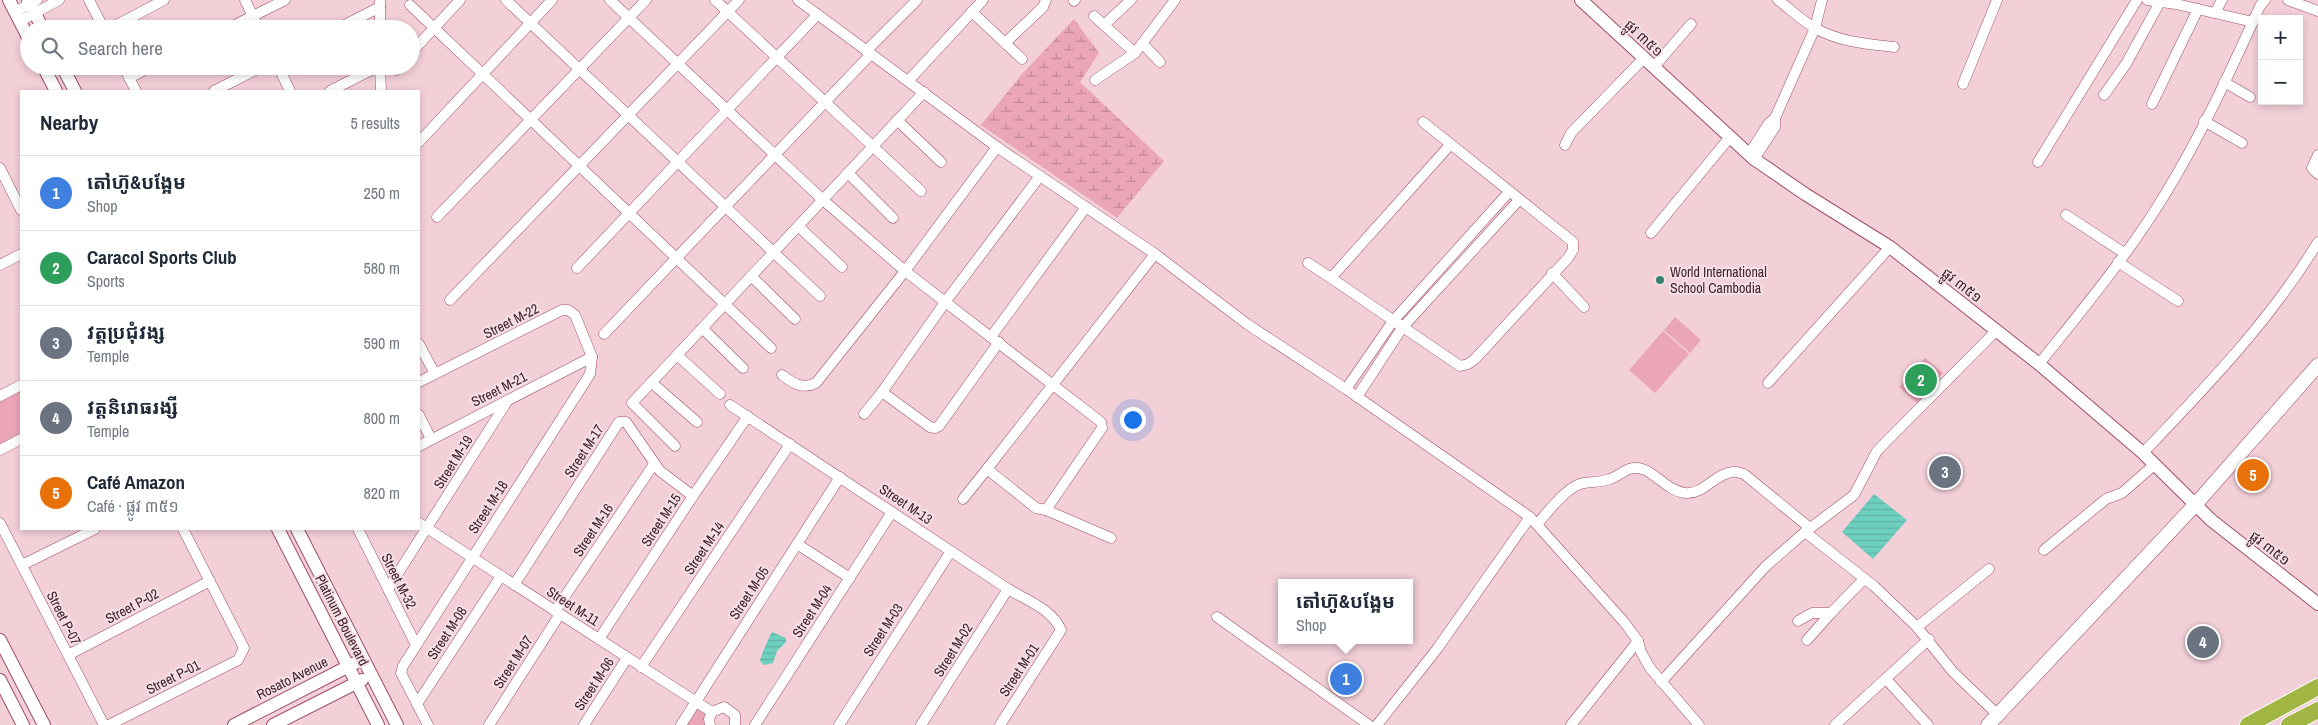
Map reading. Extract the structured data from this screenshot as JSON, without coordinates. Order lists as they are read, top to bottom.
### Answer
{
  "streets": {
    "street": [
      "ផ្លូវ ៣៥១",
      "Street M-22",
      "Street M-21",
      "Street M-17",
      "Street M-19",
      "Street M-13",
      "Street M-18",
      "Street M-15",
      "Street M-16",
      "Street M-14",
      "Street M-32",
      "Street M-05",
      "Street P-02",
      "Street M-11",
      "Street M-04",
      "Street P-07",
      "Platinum Boulevard",
      "Street M-03",
      "Street M-08",
      "Street M-02",
      "Street M-07",
      "Street M-01",
      "Street P-01",
      "Rosato Avenue",
      "Street M-06"
    ]
  },
  "crossings": [
    ["Street M-22", "Street M-21"],
    ["Street M-22", "Street M-18"],
    ["Street M-21", "Street M-19"],
    ["Street M-21", "Street M-18"],
    ["Street M-17", "Street M-15"],
    ["Street M-17", "Street M-16"],
    ["Street M-17", "Street M-11"],
    ["Street M-19", "Street M-32"],
    ["Street M-19", "Street M-11"],
    ["Street M-13", "Street M-15"],
    ["Street M-13", "Street M-14"],
    ["Street M-13", "Street M-05"],
    ["Street M-13", "Street M-04"],
    ["Street M-13", "Street M-03"],
    ["Street M-13", "Street M-02"],
    ["Street M-13", "Street M-01"],
    ["Street M-18", "Street M-32"],
    ["Street M-18", "Street M-11"],
    ["Street M-18", "Street M-08"],
    ["Street M-15", "Street M-11"],
    ["Street M-16", "Street M-11"],
    ["Street M-16", "Street M-07"],
    ["Street M-14", "Street M-11"],
    ["Street M-05", "Street M-11"],
    ["Street P-02", "Street P-07"],
    ["Street P-02", "Street P-01"],
    ["Street M-11", "Street M-08"],
    ["Street M-11", "Street M-07"],
    ["Street M-11", "Street M-06"],
    ["Platinum Boulevard", "Rosato Avenue"]
  ],
  "places": ["World International School Cambodia"],
  "page": {
    "map_buttons": ["+", "−"],
    "search": "Search here",
    "heading": ["Nearby", "5 results"],
    "list": [
      {
        "mark": "1",
        "name": "តៅហ៊ូ&បង្អែម",
        "note": "Shop",
        "value": "250 m"
      },
      {
        "mark": "2",
        "name": "Caracol Sports Club",
        "note": "Sports",
        "value": "580 m"
      },
      {
        "mark": "3",
        "name": "វត្តប្រជុំវង្ស",
        "note": "Temple",
        "value": "590 m"
      },
      {
        "mark": "4",
        "name": "វត្តនិរោធរង្សី",
        "note": "Temple",
        "value": "800 m"
      },
      {
        "mark": "5",
        "name": "Café Amazon",
        "note": "Café · ផ្លូវ ៣៥១",
        "value": "820 m"
      }
    ],
    "pins": [
      "2",
      "3",
      "5",
      "4",
      "1"
    ],
    "popup": ["តៅហ៊ូ&បង្អែម", "Shop"]
  }
}
